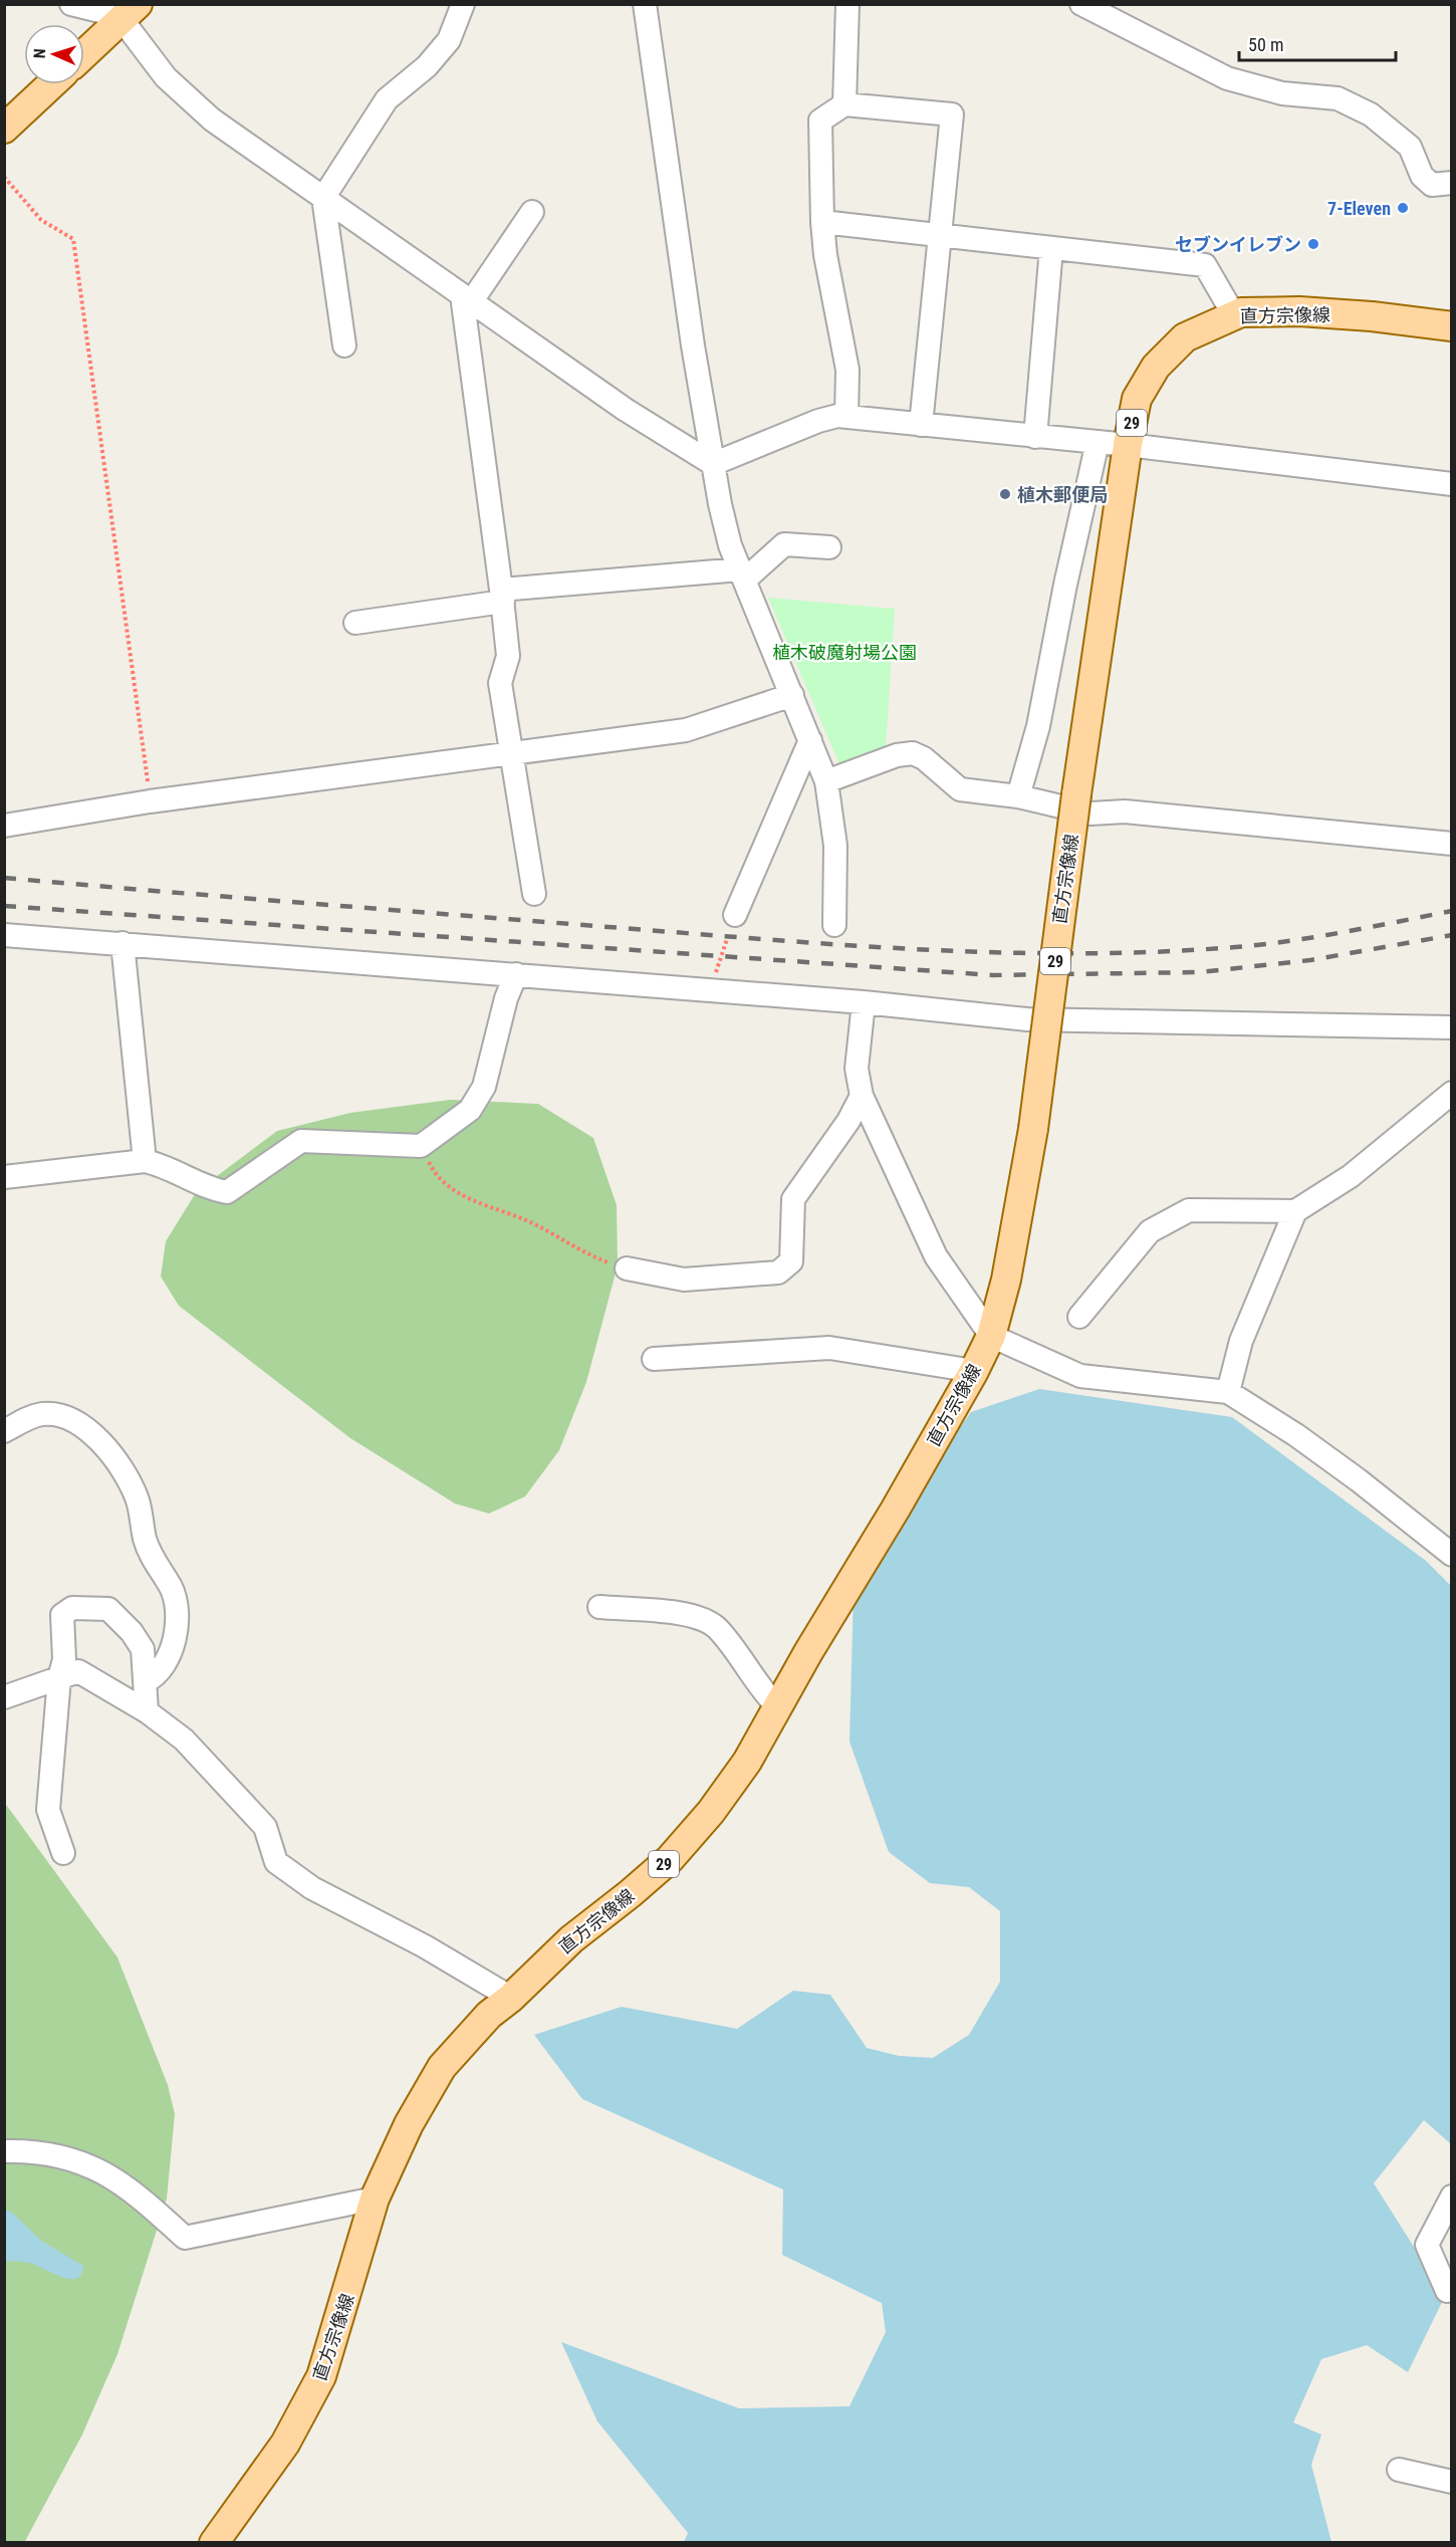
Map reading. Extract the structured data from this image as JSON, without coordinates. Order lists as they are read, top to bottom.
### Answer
{
  "streets": {
    "main road": ["直方宗像線", "29"]
  },
  "parks": ["植木破魔射場公園"],
  "places": ["7-Eleven", "セブンイレブン", "植木郵便局"],
  "scale_bar": "50 m",
  "north": "left"
}
